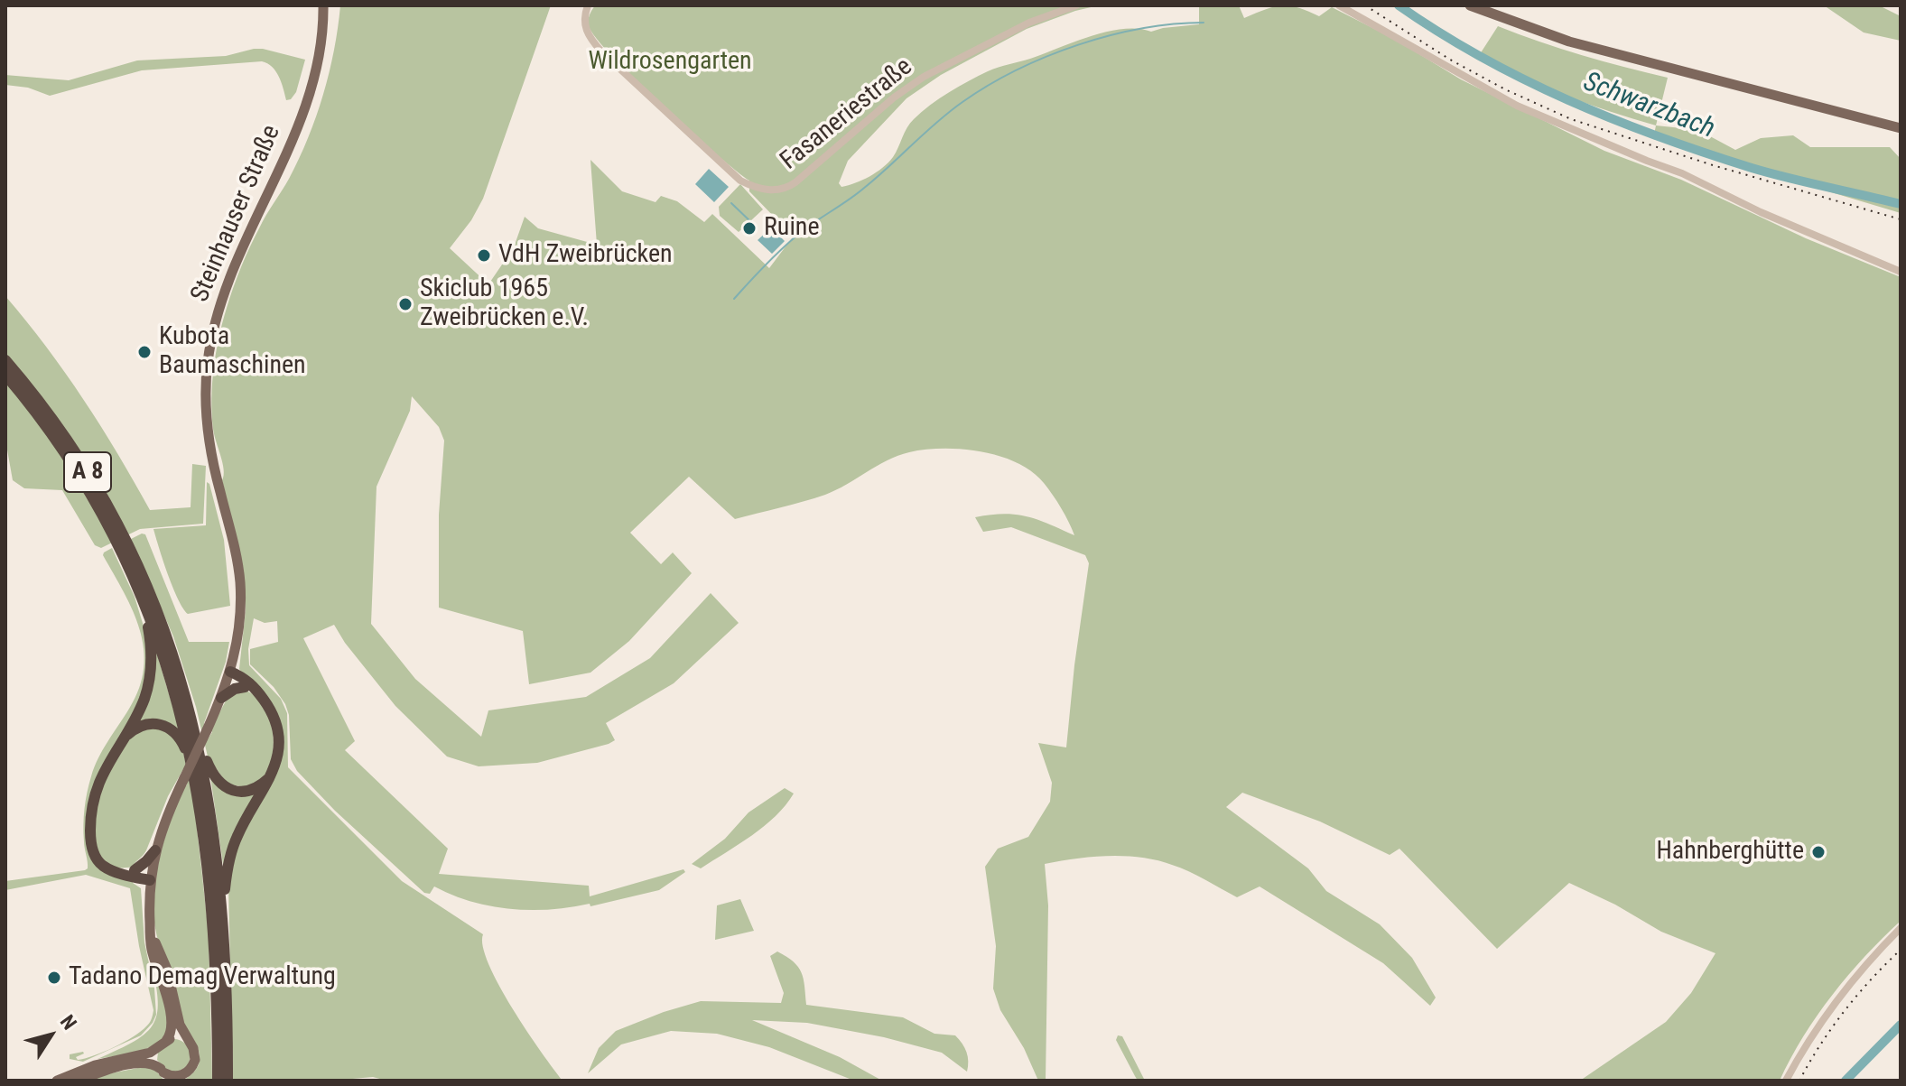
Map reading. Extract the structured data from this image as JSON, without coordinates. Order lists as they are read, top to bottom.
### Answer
{
  "streets": {
    "highway": ["A 8"],
    "main road": ["Steinhauser Straße"],
    "street": ["Fasaneriestraße"]
  },
  "crossings": [
    ["Steinhauser Straße", "A 8"]
  ],
  "water": ["Schwarzbach"],
  "parks": ["Wildrosengarten"],
  "places": [
    "Ruine",
    "VdH Zweibrücken",
    "Skiclub 1965 Zweibrücken e.V.",
    "Kubota Baumaschinen",
    "Hahnberghütte",
    "Tadano Demag Verwaltung"
  ],
  "north": "top right"
}
